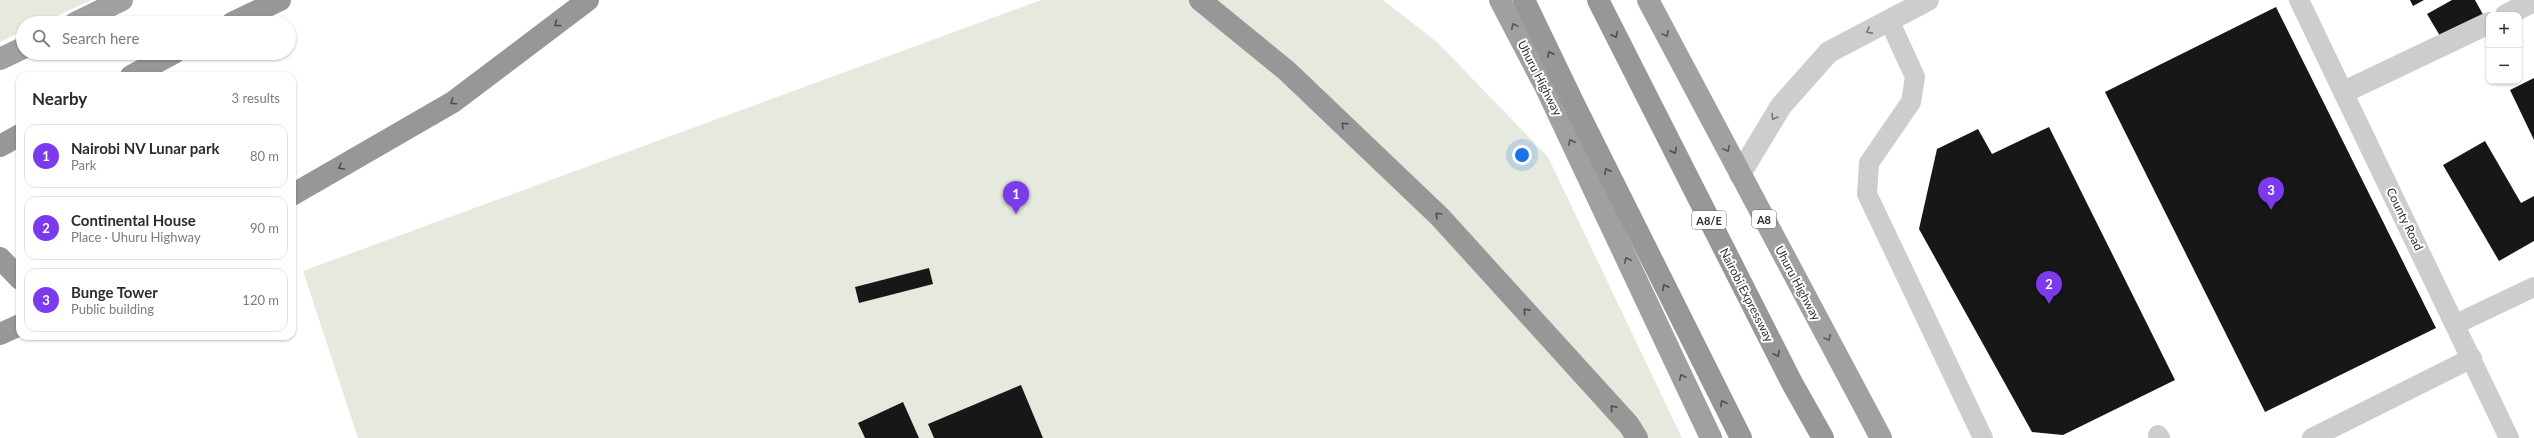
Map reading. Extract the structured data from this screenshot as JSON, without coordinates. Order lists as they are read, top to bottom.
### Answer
{
  "streets": {
    "highway": [
      "Uhuru Highway",
      "A8",
      "A8/E",
      "Nairobi Expressway"
    ],
    "lane": ["County Road"]
  },
  "page": {
    "map_buttons": ["+", "−"],
    "search": "Search here",
    "heading": ["Nearby", "3 results"],
    "list": [
      {
        "mark": "1",
        "name": "Nairobi NV Lunar park",
        "note": "Park",
        "value": "80 m"
      },
      {
        "mark": "2",
        "name": "Continental House",
        "note": "Place · Uhuru Highway",
        "value": "90 m"
      },
      {
        "mark": "3",
        "name": "Bunge Tower",
        "note": "Public building",
        "value": "120 m"
      }
    ],
    "pins": ["3", "1", "2"]
  }
}
